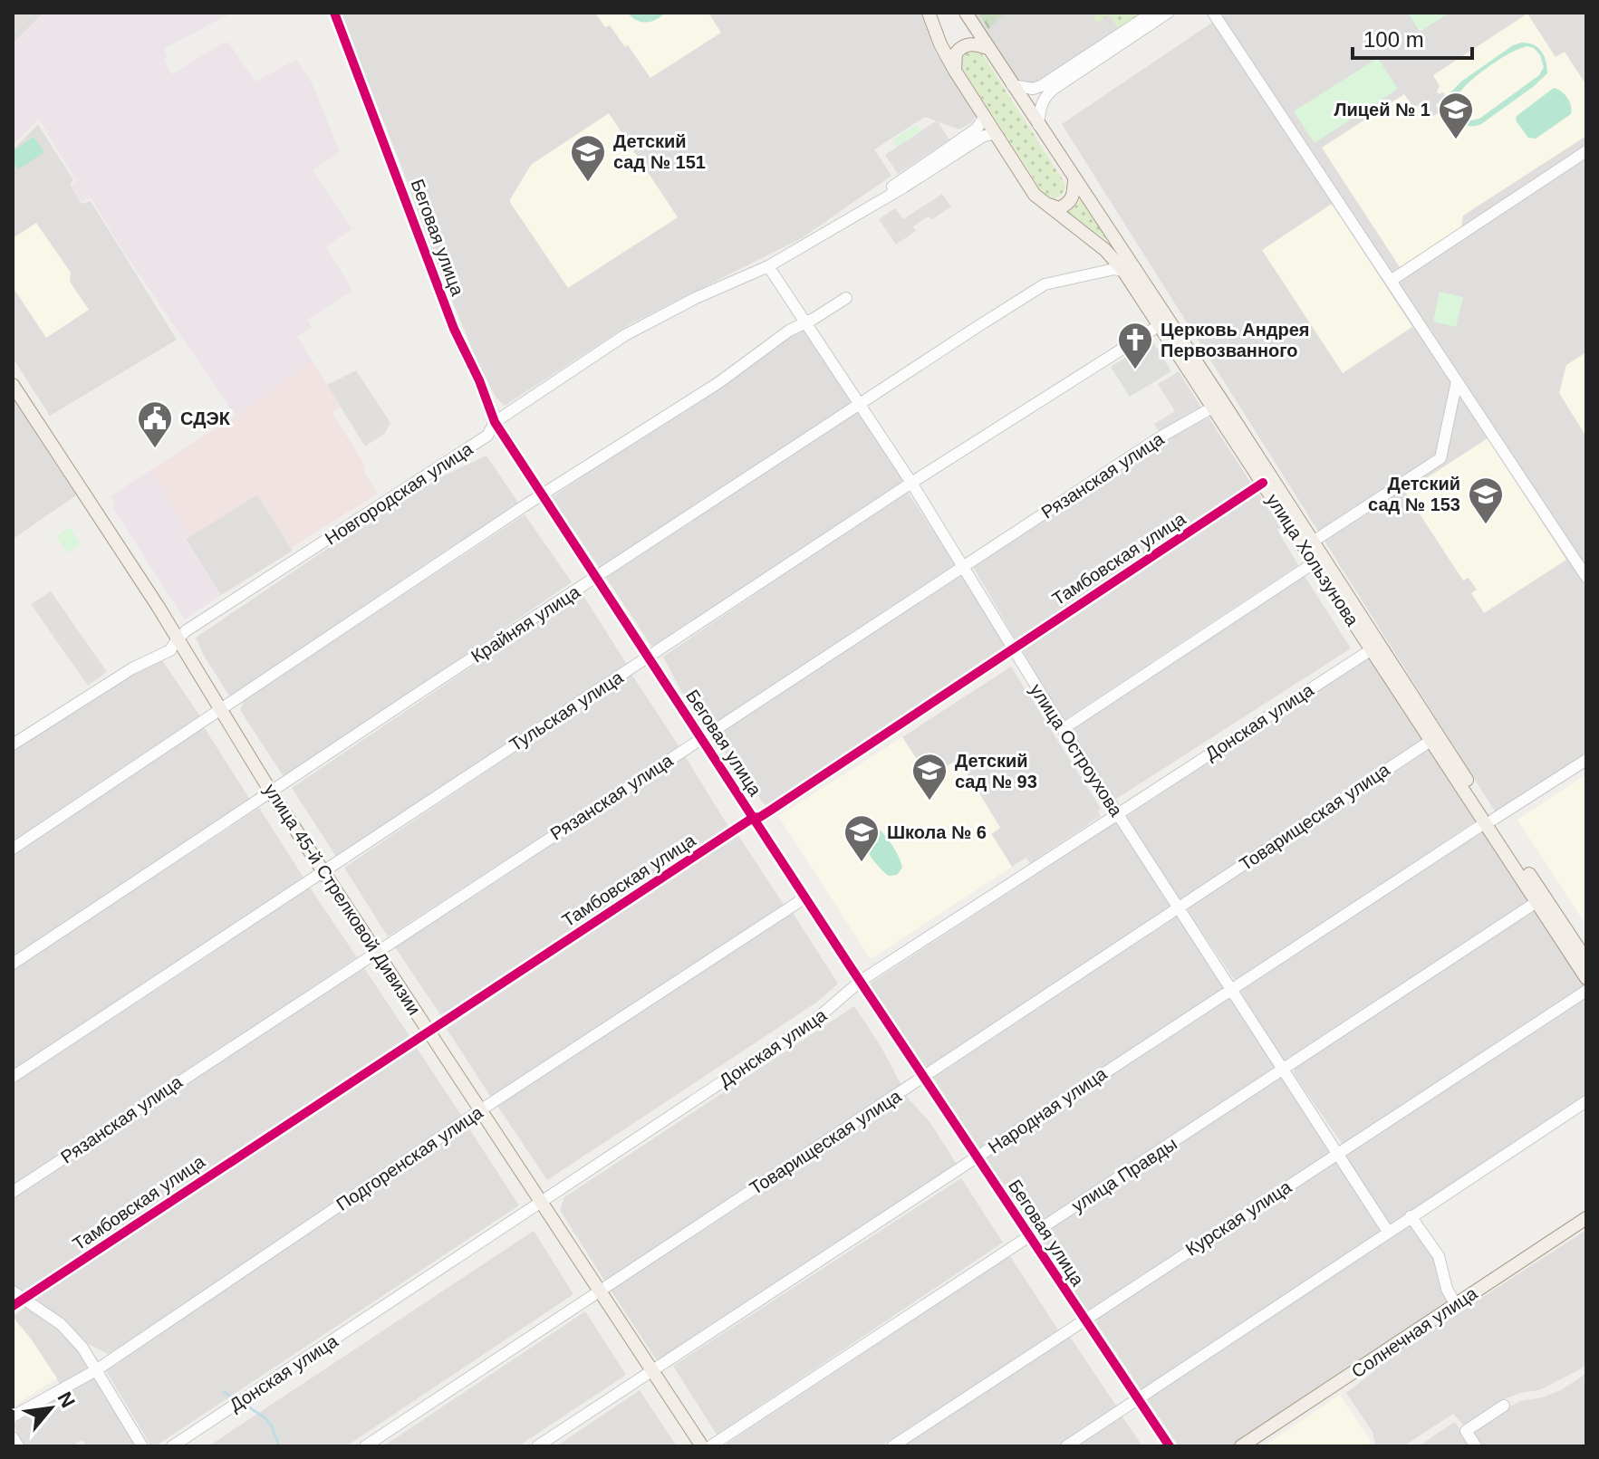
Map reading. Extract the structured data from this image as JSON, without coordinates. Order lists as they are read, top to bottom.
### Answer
{
  "streets": {
    "main road": ["улица Хользунова", "улица 45-й Стрелковой Дивизии", "Солнечная улица"],
    "street": [
      "Беговая улица",
      "Рязанская улица",
      "Новгородская улица",
      "Тамбовская улица",
      "Крайняя улица",
      "Тульская улица",
      "Донская улица",
      "улица Остроухова",
      "Товарищеская улица",
      "Народная улица",
      "Подгоренская улица",
      "улица Правды",
      "Курская улица"
    ]
  },
  "crossings": [
    ["Беговая улица", "Рязанская улица"],
    ["Беговая улица", "Новгородская улица"],
    ["Беговая улица", "Тамбовская улица"],
    ["Беговая улица", "Крайняя улица"],
    ["Беговая улица", "Тульская улица"],
    ["Беговая улица", "Донская улица"],
    ["Беговая улица", "Товарищеская улица"],
    ["Беговая улица", "Народная улица"],
    ["Беговая улица", "Подгоренская улица"],
    ["Беговая улица", "улица Правды"],
    ["Беговая улица", "Курская улица"],
    ["Рязанская улица", "улица Хользунова"],
    ["Рязанская улица", "улица Остроухова"],
    ["Рязанская улица", "улица 45-й Стрелковой Дивизии"],
    ["Новгородская улица", "улица Хользунова"],
    ["Новгородская улица", "улица Остроухова"],
    ["Новгородская улица", "улица 45-й Стрелковой Дивизии"],
    ["Тамбовская улица", "улица Хользунова"],
    ["Тамбовская улица", "улица Остроухова"],
    ["Тамбовская улица", "улица 45-й Стрелковой Дивизии"],
    ["улица Хользунова", "Крайняя улица"],
    ["улица Хользунова", "Тульская улица"],
    ["улица Хользунова", "Донская улица"],
    ["улица Хользунова", "Товарищеская улица"],
    ["улица Хользунова", "Народная улица"],
    ["улица Хользунова", "улица Правды"],
    ["Крайняя улица", "улица Остроухова"],
    ["Крайняя улица", "улица 45-й Стрелковой Дивизии"],
    ["Тульская улица", "улица Остроухова"],
    ["Тульская улица", "улица 45-й Стрелковой Дивизии"],
    ["Донская улица", "улица Остроухова"],
    ["Донская улица", "улица 45-й Стрелковой Дивизии"],
    ["улица Остроухова", "Товарищеская улица"],
    ["улица Остроухова", "Народная улица"],
    ["улица Остроухова", "улица Правды"],
    ["улица Остроухова", "Курская улица"],
    ["Товарищеская улица", "улица 45-й Стрелковой Дивизии"],
    ["улица 45-й Стрелковой Дивизии", "Народная улица"],
    ["улица 45-й Стрелковой Дивизии", "Подгоренская улица"]
  ],
  "places": {
    "school or university": [
      "Лицей № 1",
      "Детский сад № 151",
      "Детский сад № 153",
      "Детский сад № 93",
      "Школа № 6"
    ],
    "church": ["Церковь Андрея Первозванного"],
    "public building": ["СДЭК"]
  },
  "scale_bar": "100 m",
  "north": "top right"
}
